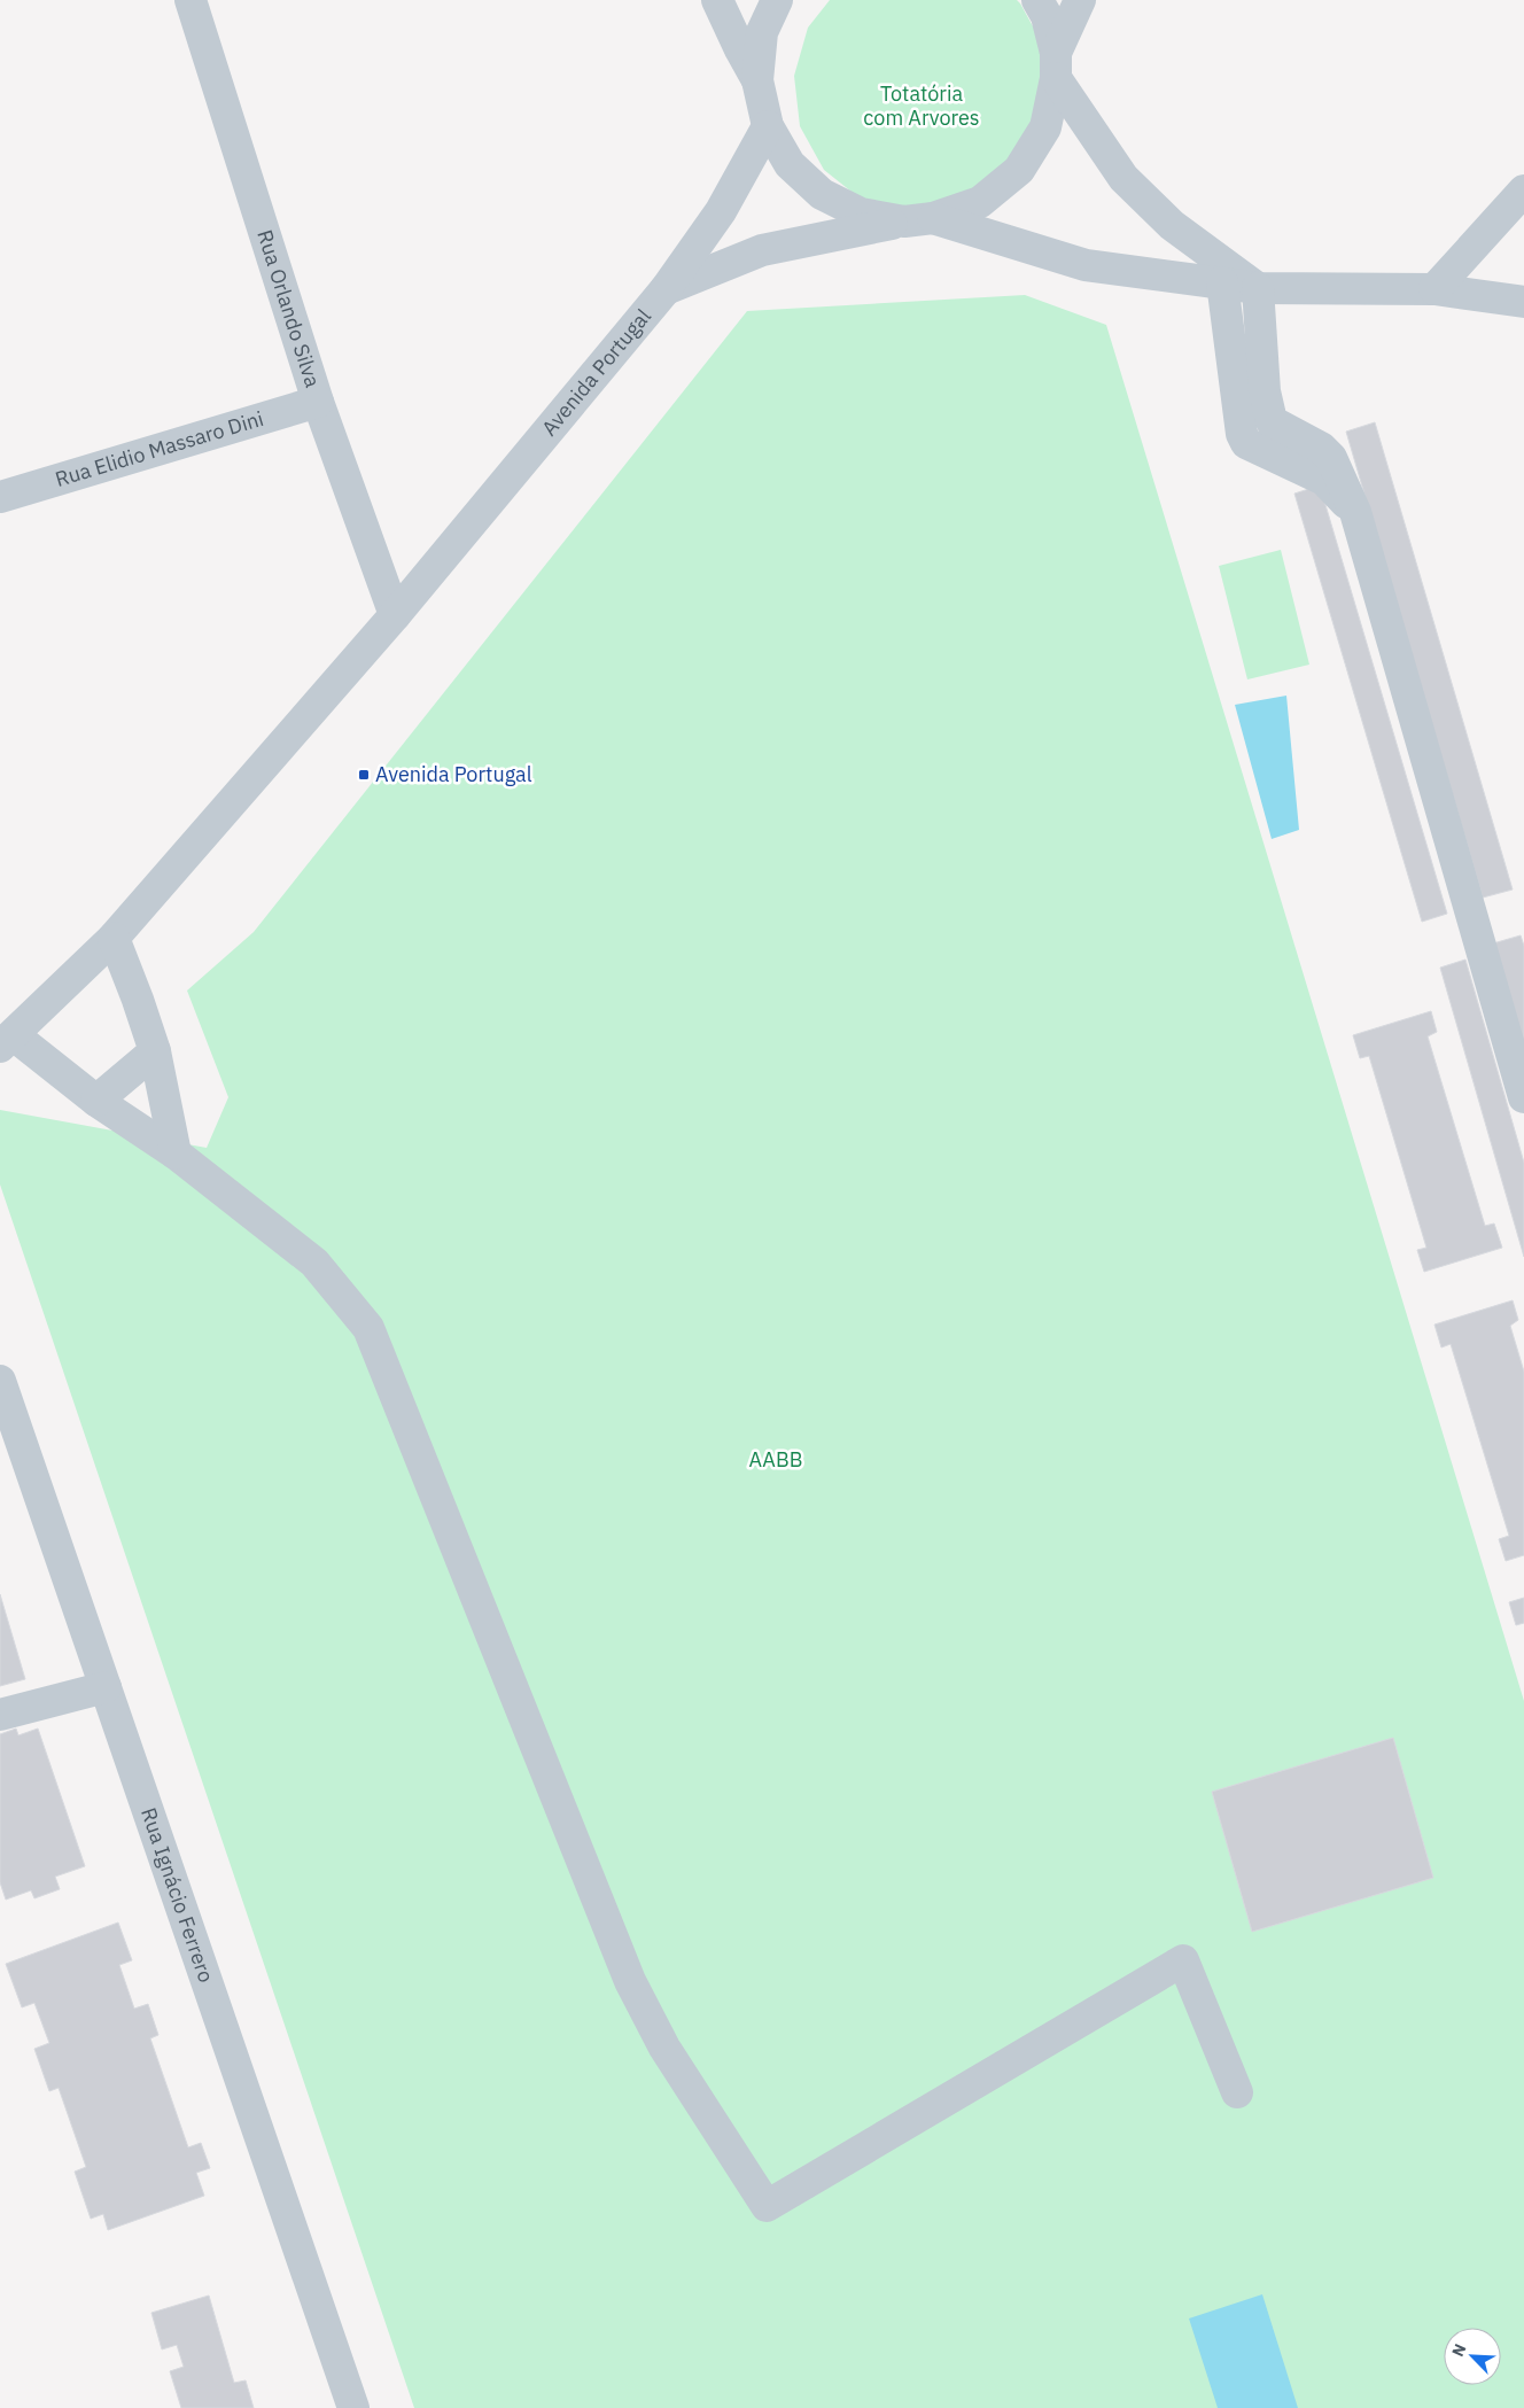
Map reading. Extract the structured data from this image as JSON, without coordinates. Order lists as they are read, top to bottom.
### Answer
{
  "streets": {
    "street": [
      "Rua Orlando Silva",
      "Avenida Portugal",
      "Rua Elidio Massaro Dini",
      "Rua Ignácio Ferrero"
    ]
  },
  "crossings": [
    ["Rua Orlando Silva", "Avenida Portugal"],
    ["Rua Orlando Silva", "Rua Elidio Massaro Dini"]
  ],
  "parks": ["Totatória com Arvores", "AABB"],
  "places": {
    "transit": ["Avenida Portugal"]
  },
  "north": "top left"
}
